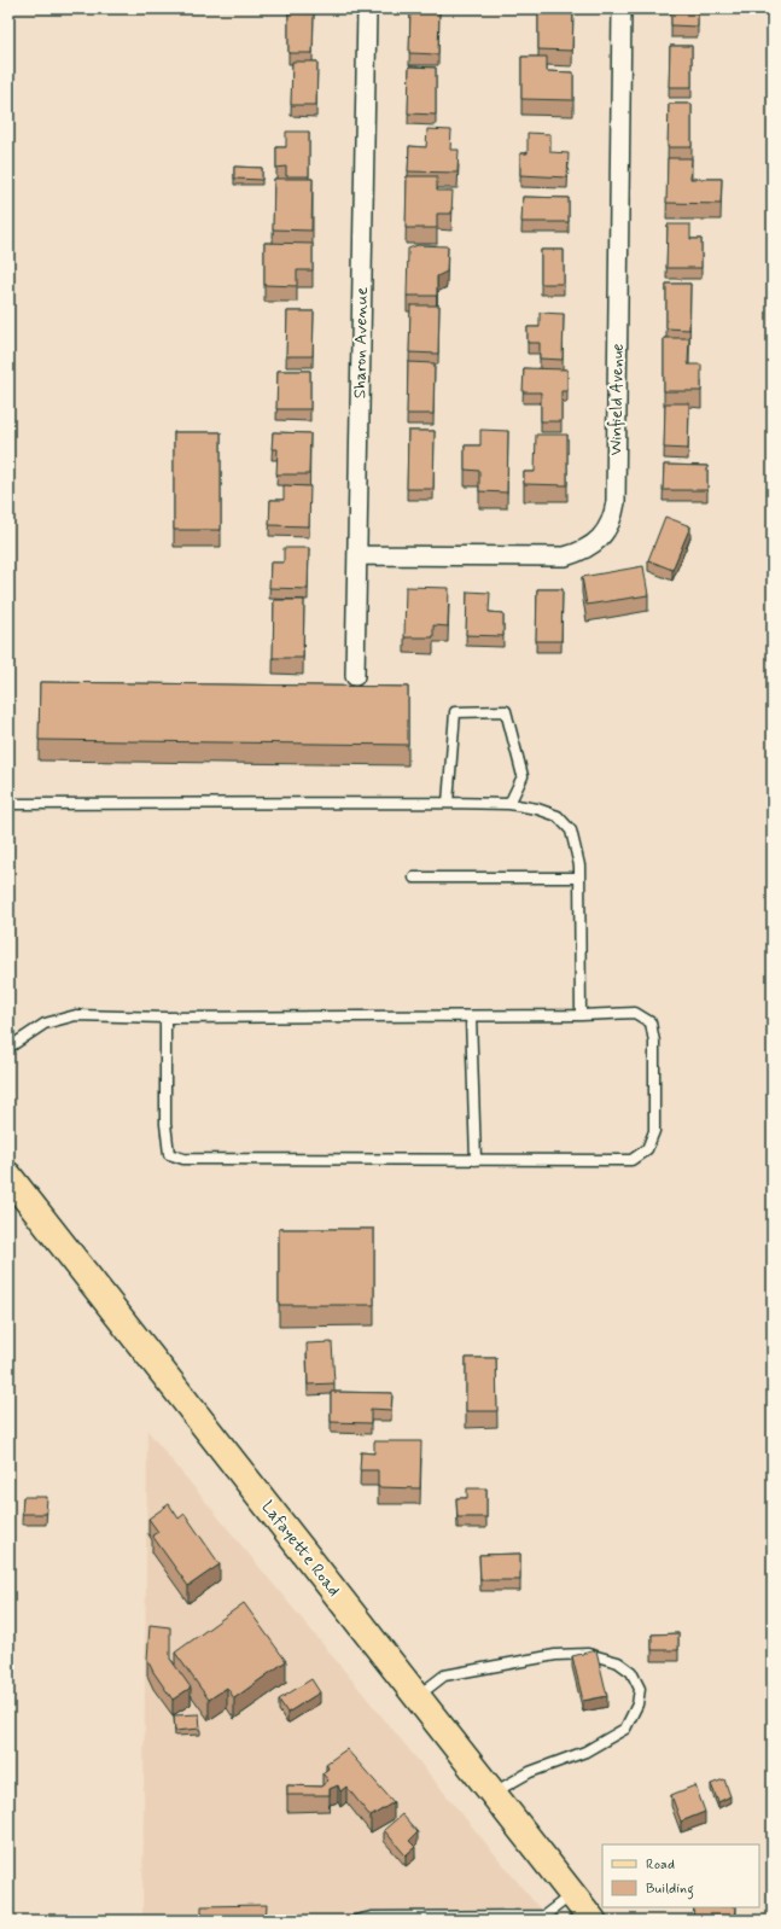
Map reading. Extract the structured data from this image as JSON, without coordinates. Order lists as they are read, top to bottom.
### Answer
{
  "streets": {
    "main road": ["Lafayette Road"],
    "street": ["Sharon Avenue", "Winfield Avenue"]
  },
  "crossings": [
    ["Sharon Avenue", "Winfield Avenue"]
  ],
  "legend": ["Road", "Building"]
}
